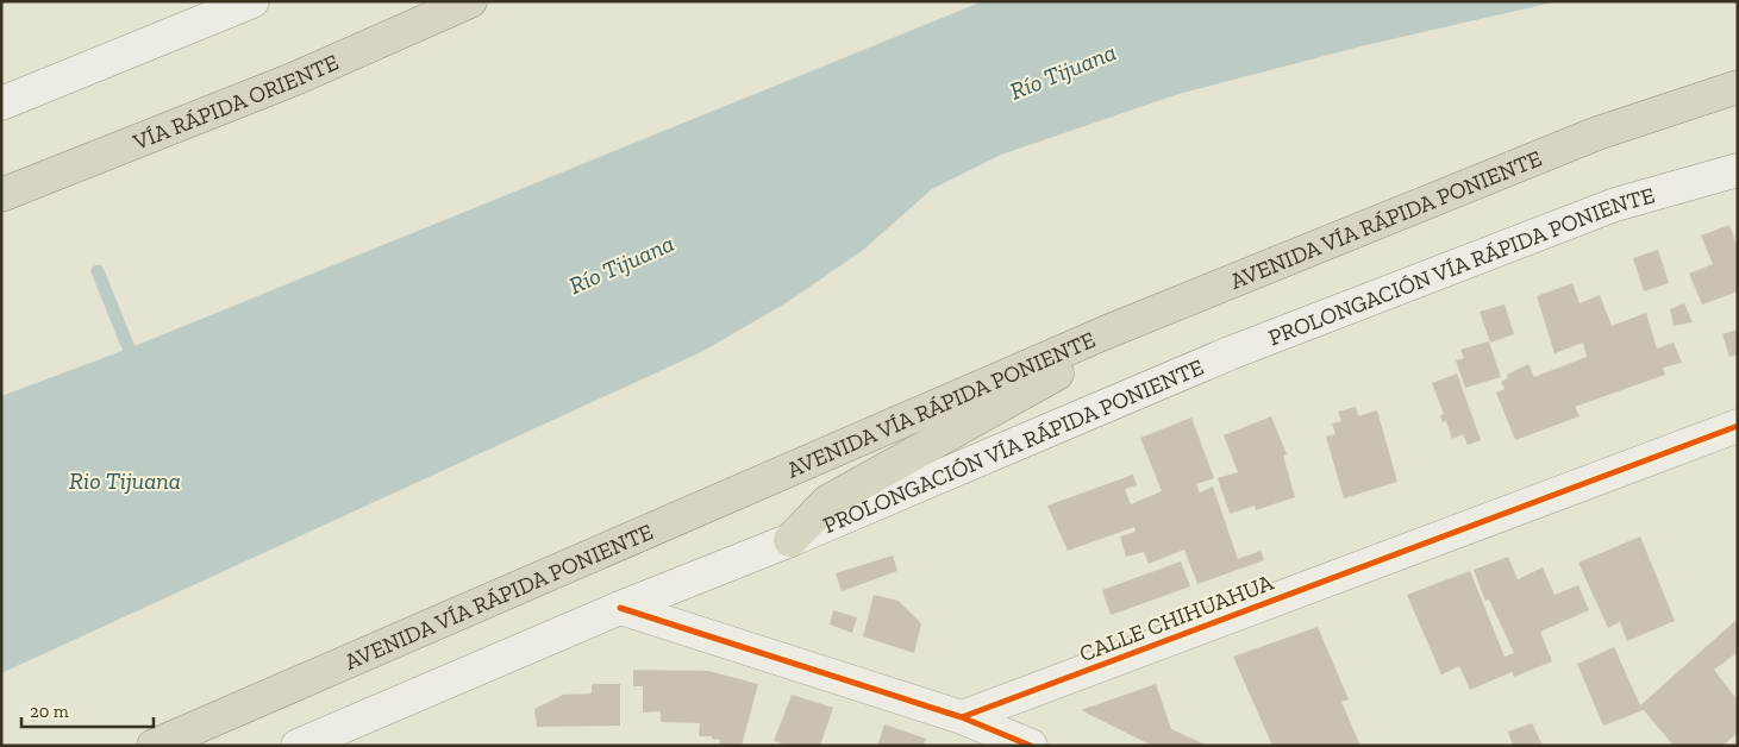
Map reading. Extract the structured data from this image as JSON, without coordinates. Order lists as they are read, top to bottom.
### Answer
{
  "streets": {
    "highway": ["VÍA RÁPIDA ORIENTE", "AVENIDA VÍA RÁPIDA PONIENTE"],
    "main road": ["PROLONGACIÓN VÍA RÁPIDA PONIENTE", "CALLE CHIHUAHUA"]
  },
  "water": ["Río Tijuana", "Rio Tijuana"],
  "scale_bar": "20 m"
}
